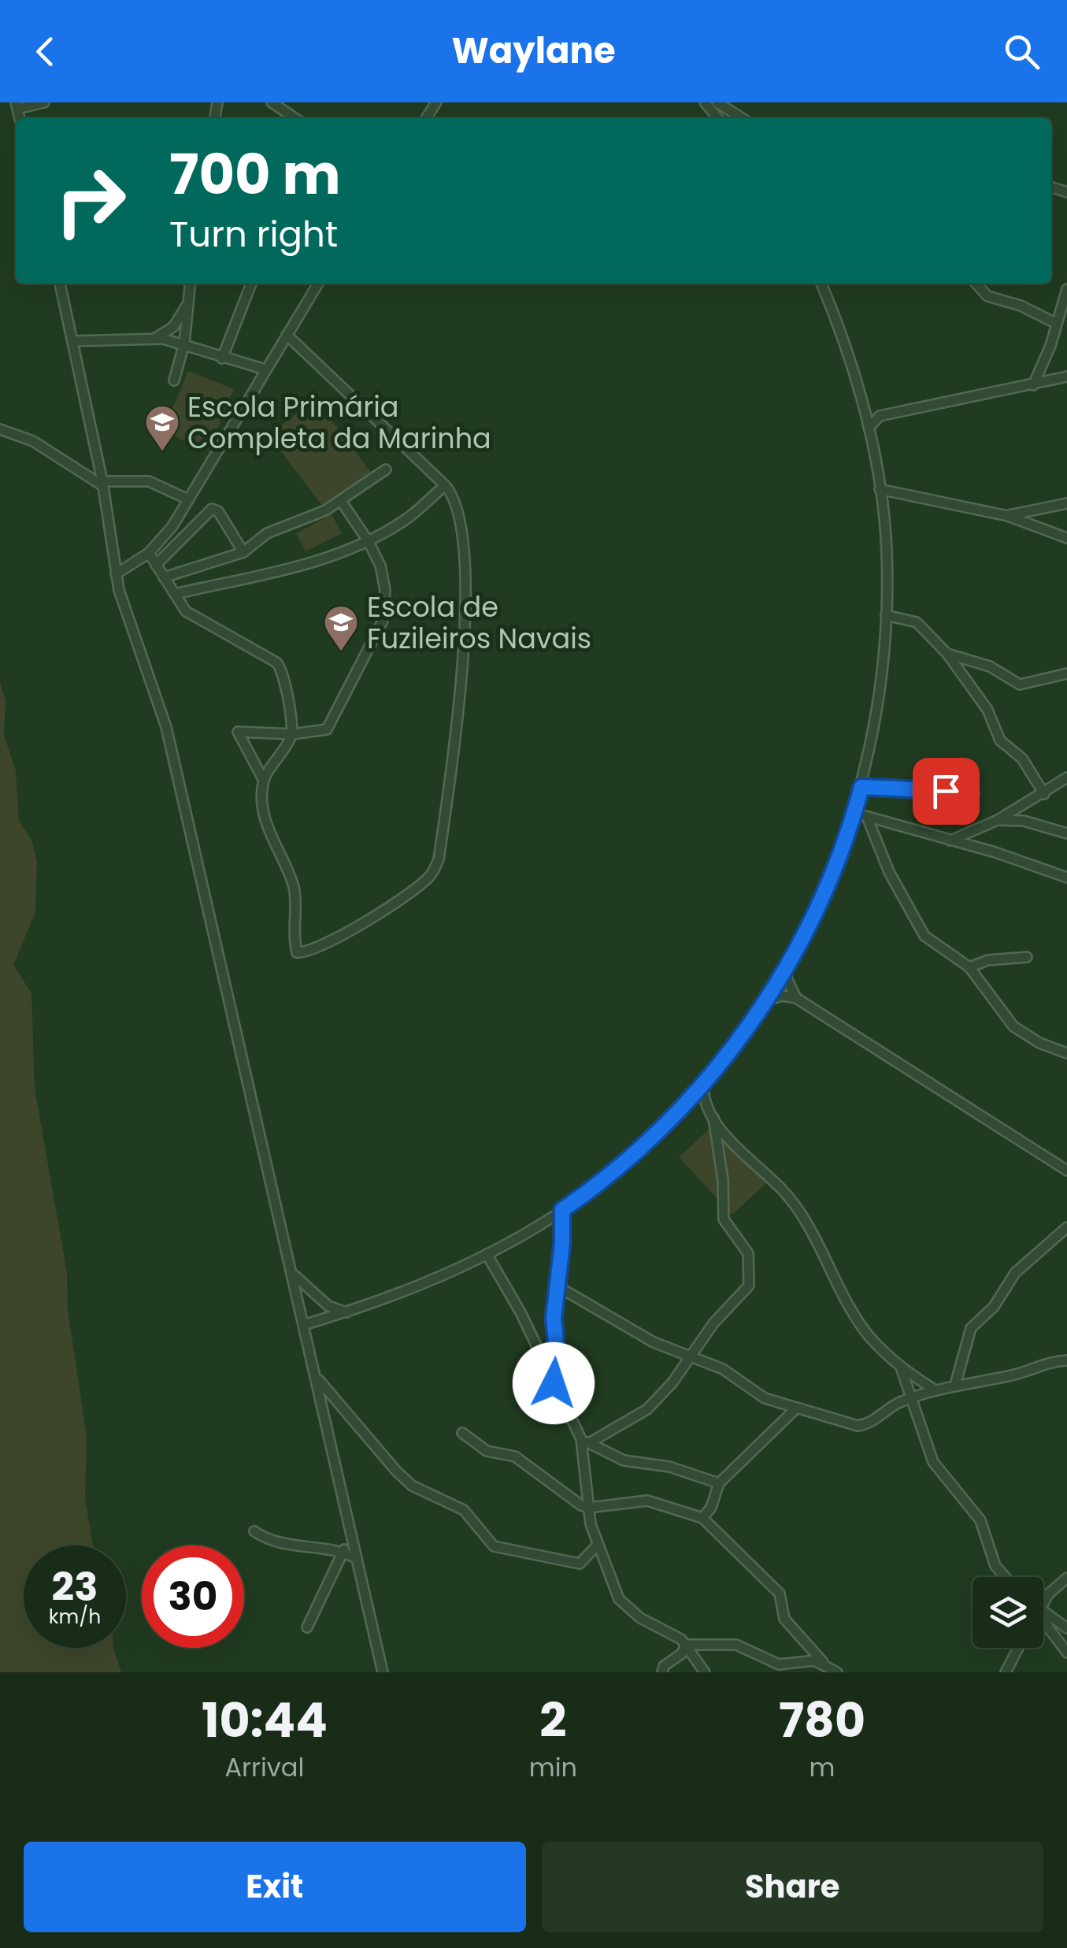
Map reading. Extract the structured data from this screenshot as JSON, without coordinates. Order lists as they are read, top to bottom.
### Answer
{
  "places": {
    "school or university": ["Escola Primária Completa da Marinha", "Escola de Fuzileiros Navais"]
  },
  "page": {
    "header": "Waylane",
    "turn": ["700 m", "Turn right"],
    "speed": "23 km/h",
    "limit": "30",
    "eta": [
      "10:44",
      "Arrival",
      "2",
      "min",
      "780",
      "m"
    ],
    "buttons": ["Exit", "Share"]
  }
}
